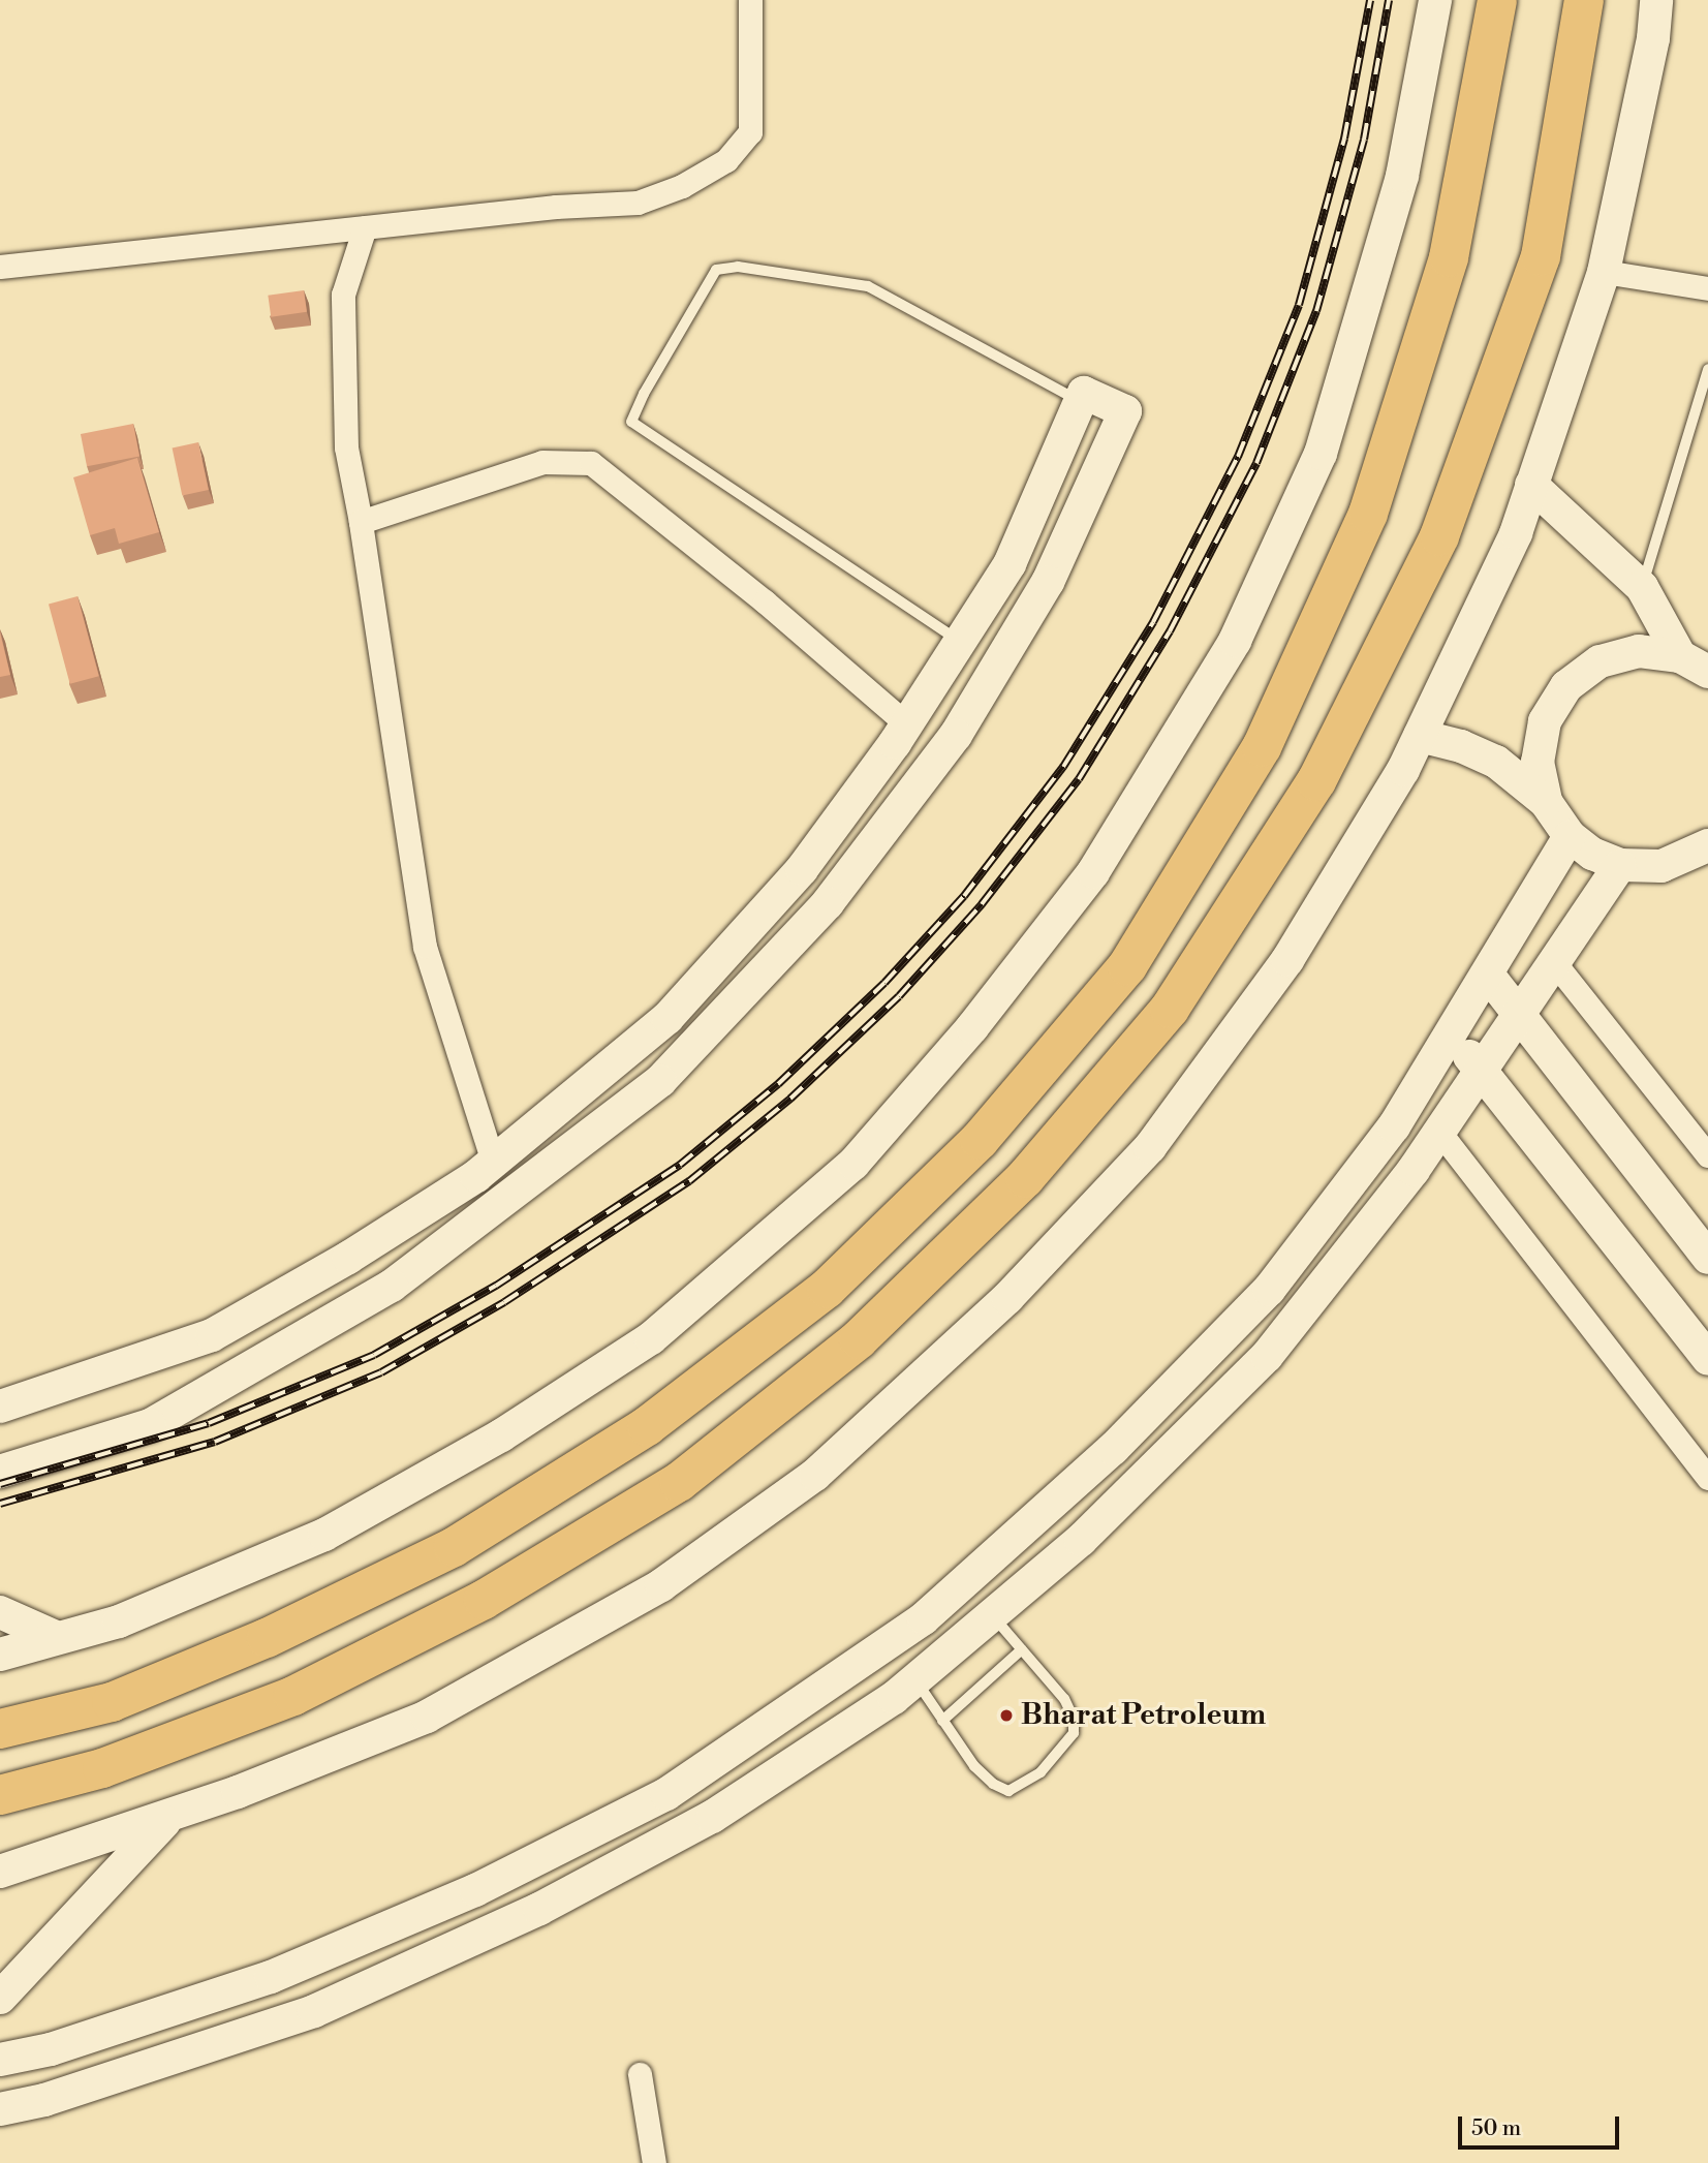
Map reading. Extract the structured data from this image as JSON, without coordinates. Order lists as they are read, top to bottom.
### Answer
{
  "places": ["Bharat Petroleum"],
  "scale_bar": "50 m"
}
